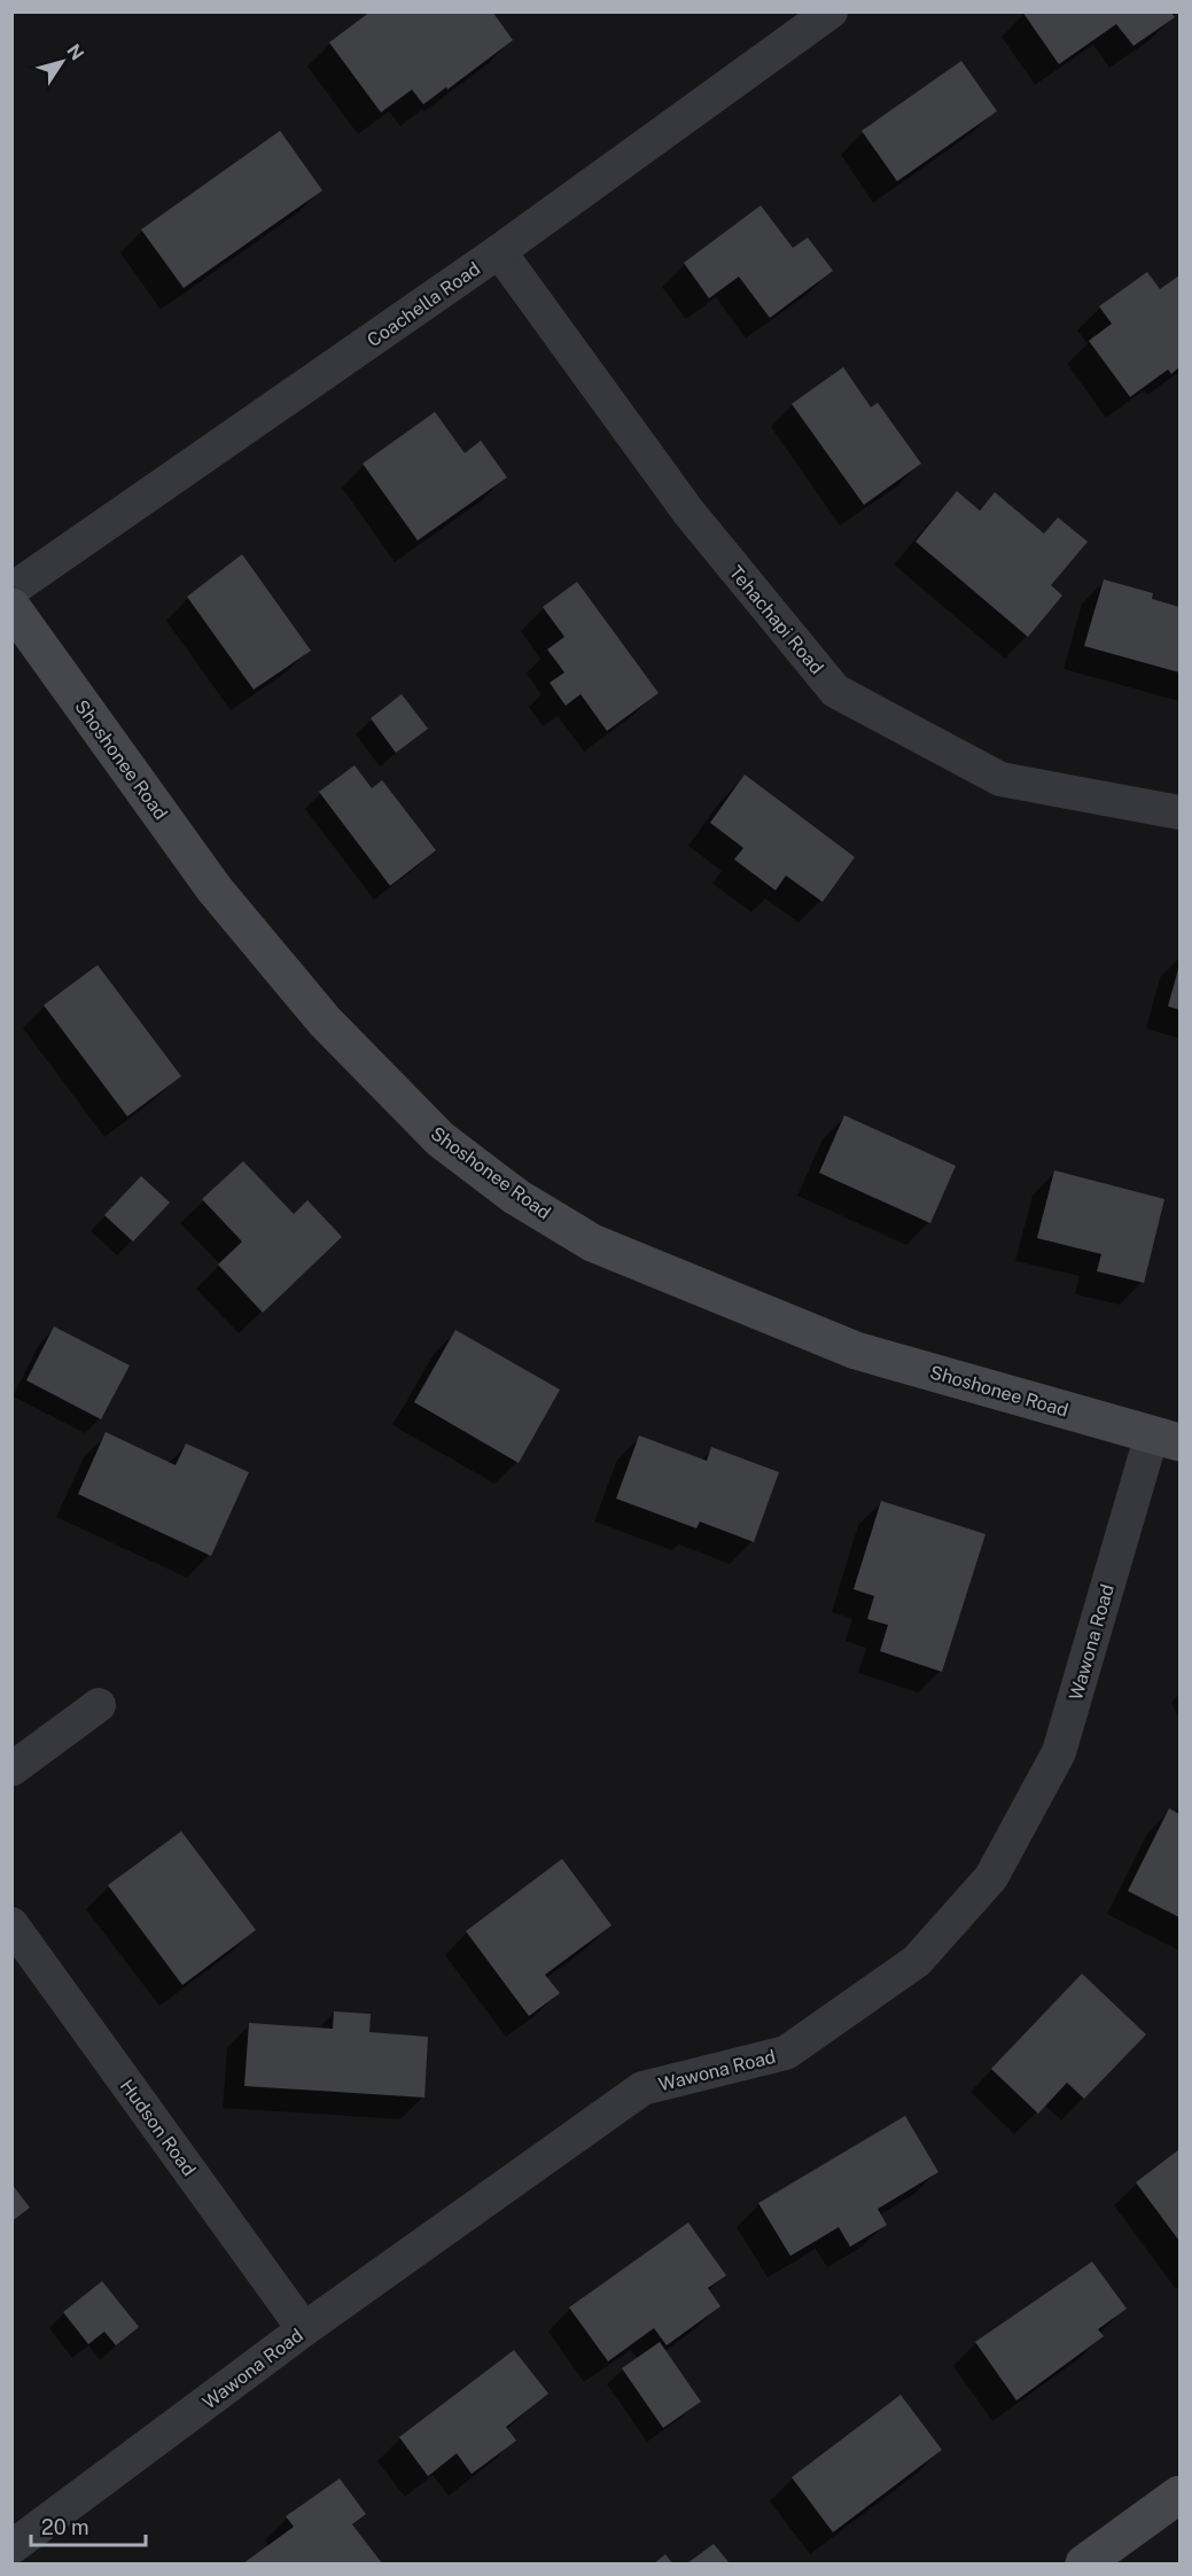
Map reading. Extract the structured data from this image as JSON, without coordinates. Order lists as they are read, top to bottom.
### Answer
{
  "streets": {
    "street": [
      "Coachella Road",
      "Tehachapi Road",
      "Shoshonee Road",
      "Wawona Road",
      "Hudson Road"
    ]
  },
  "crossings": [
    ["Coachella Road", "Tehachapi Road"],
    ["Shoshonee Road", "Wawona Road"],
    ["Wawona Road", "Hudson Road"]
  ],
  "scale_bar": "20 m",
  "north": "top right"
}
